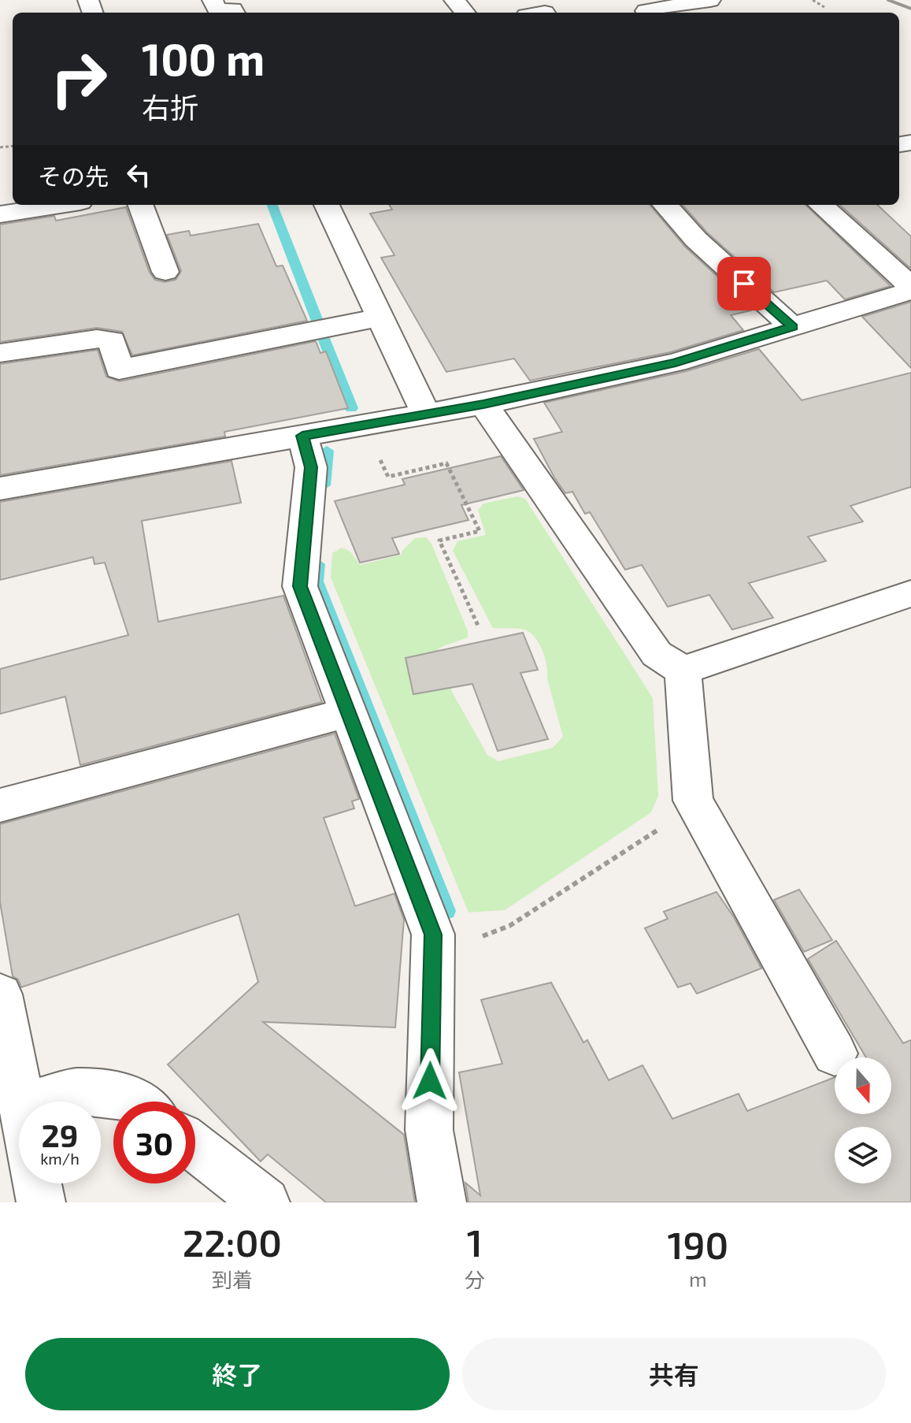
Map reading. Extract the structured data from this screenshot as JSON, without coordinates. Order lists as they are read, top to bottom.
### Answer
{
  "north": "bottom",
  "page": {
    "turn": ["100 m", "右折"],
    "then": "その先",
    "speed": "29 km/h",
    "limit": "30",
    "eta": [
      "22:00",
      "到着",
      "1",
      "分",
      "190",
      "m"
    ],
    "buttons": ["終了", "共有"]
  }
}
